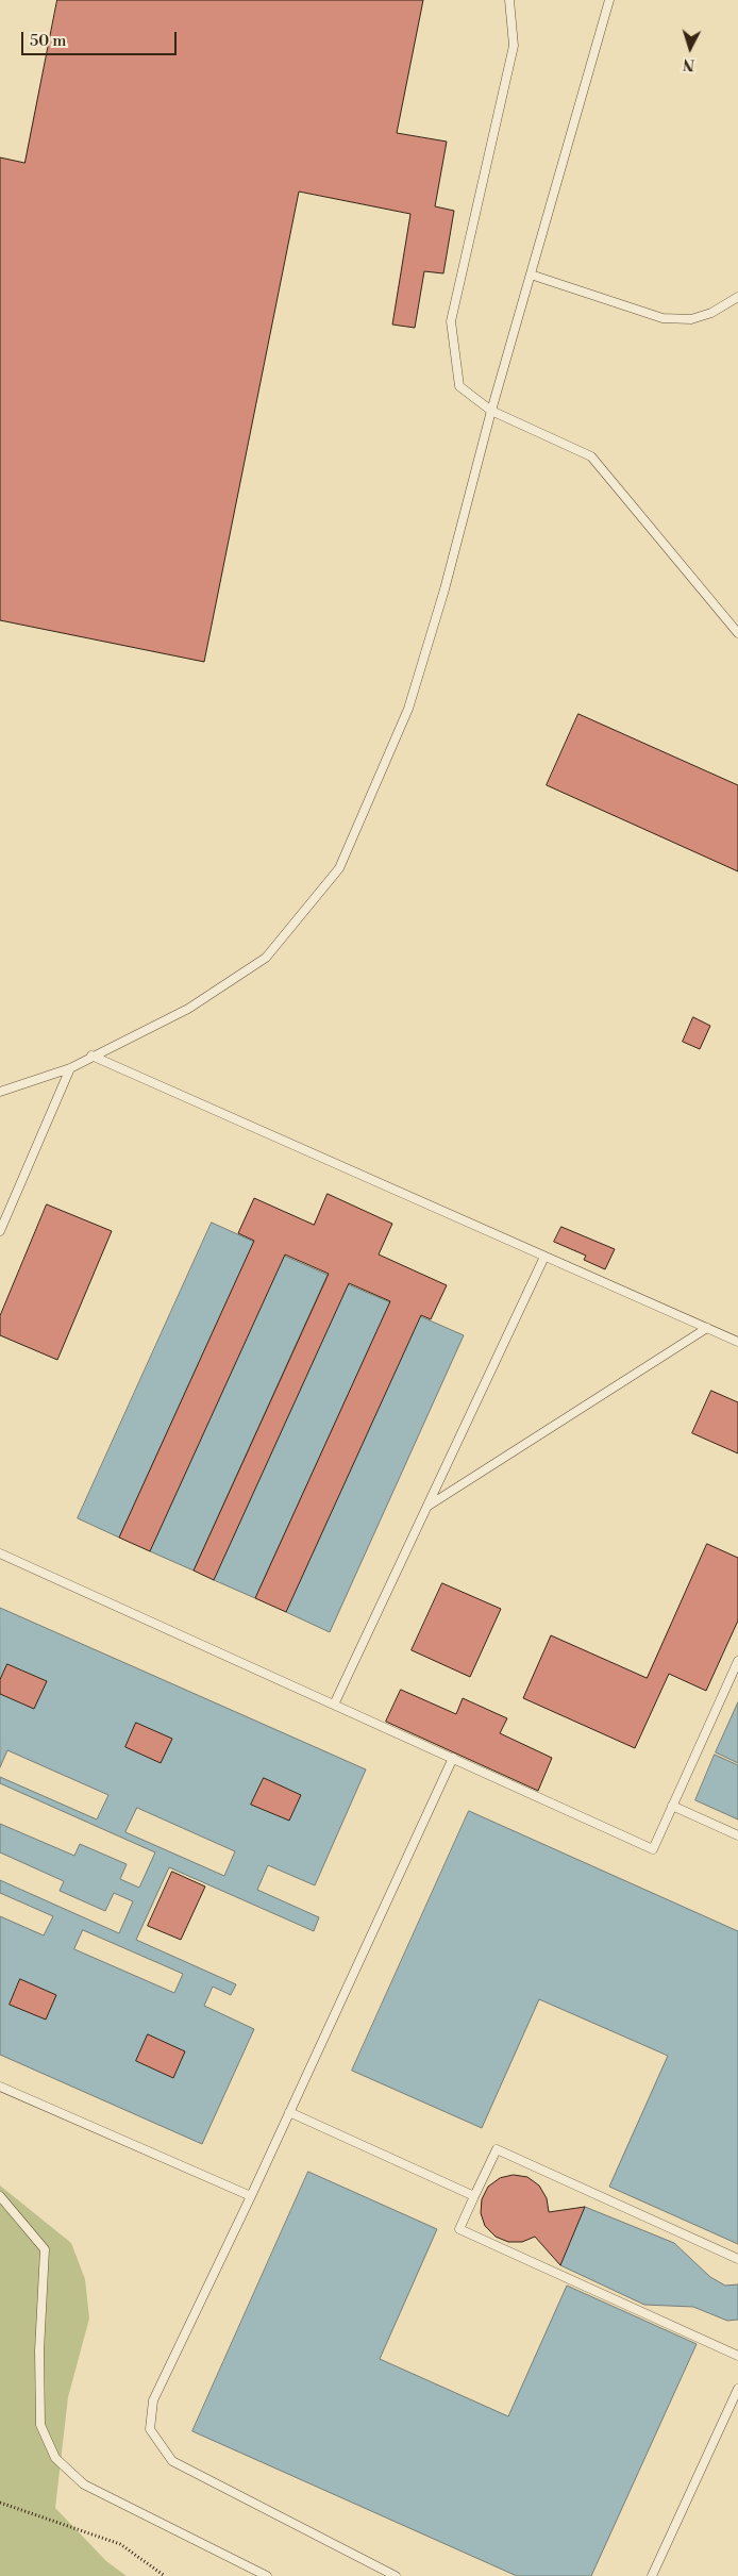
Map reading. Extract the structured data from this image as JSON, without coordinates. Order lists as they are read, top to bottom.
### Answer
{
  "scale_bar": "50 m",
  "north": "bottom"
}
